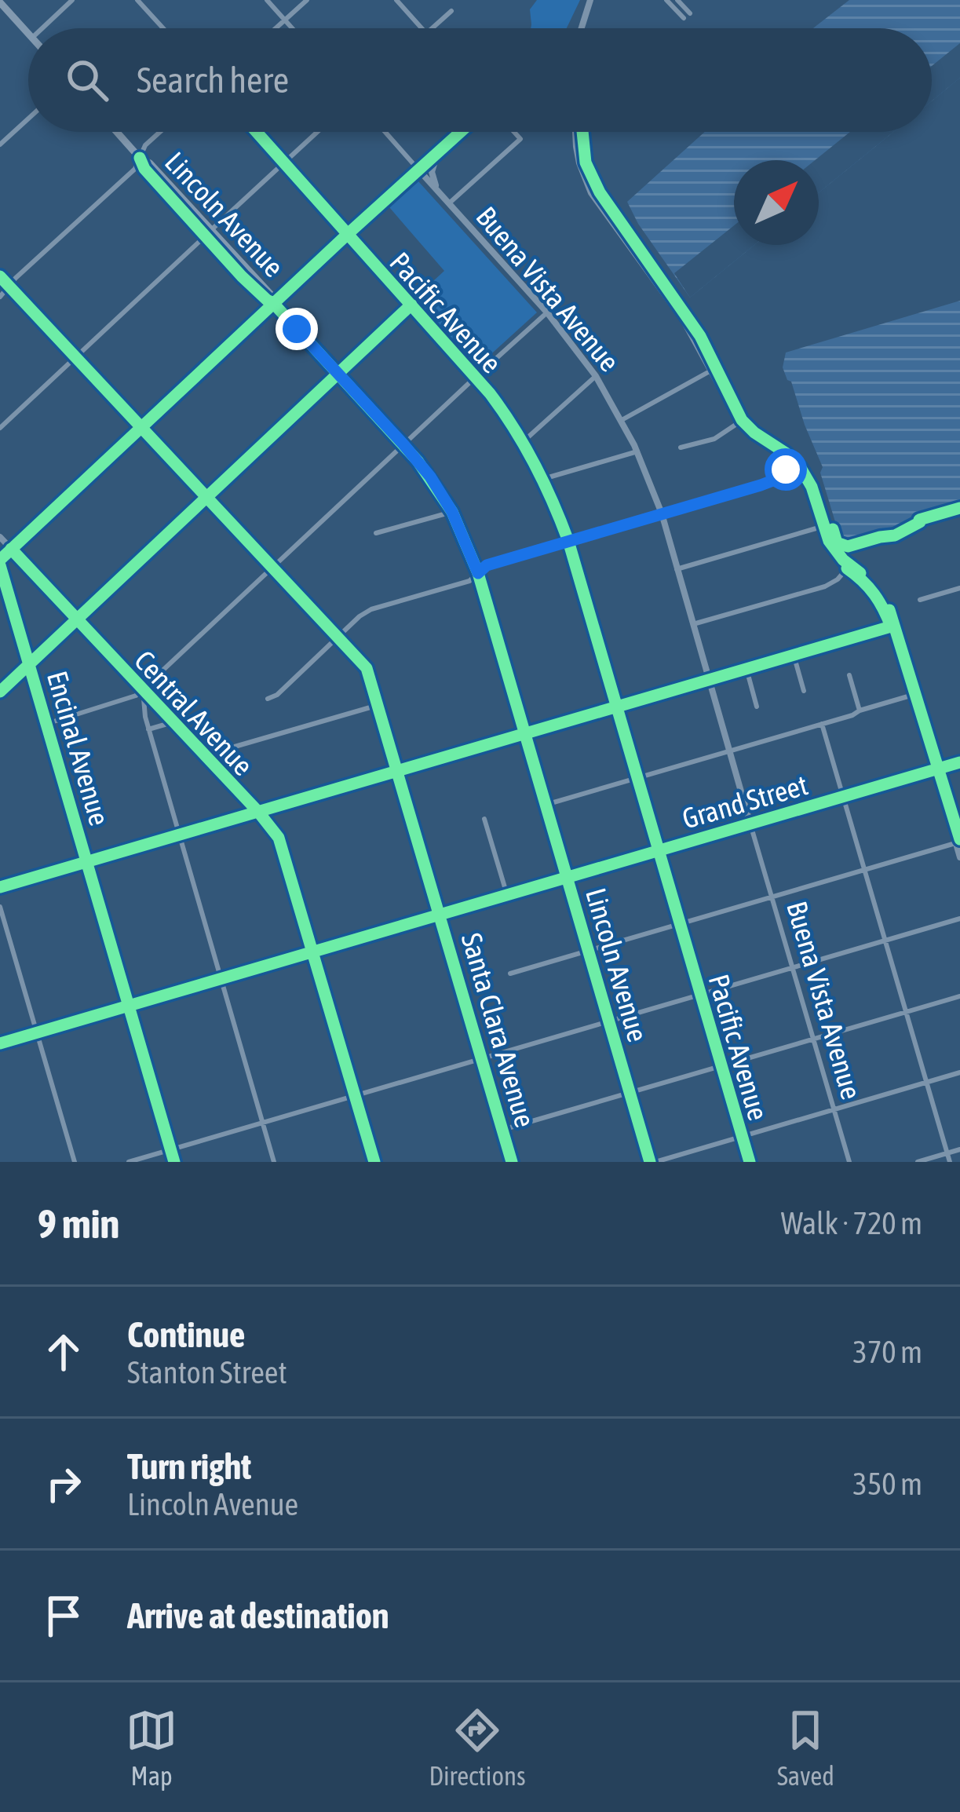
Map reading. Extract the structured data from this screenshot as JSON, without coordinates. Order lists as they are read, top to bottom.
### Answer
{
  "streets": {
    "main road": ["Lincoln Avenue", "Encinal Avenue"],
    "street": [
      "Buena Vista Avenue",
      "Pacific Avenue",
      "Central Avenue",
      "Grand Street",
      "Santa Clara Avenue"
    ]
  },
  "crossings": [
    ["Lincoln Avenue", "Grand Street"],
    ["Buena Vista Avenue", "Grand Street"],
    ["Pacific Avenue", "Grand Street"],
    ["Central Avenue", "Grand Street"],
    ["Encinal Avenue", "Grand Street"],
    ["Grand Street", "Santa Clara Avenue"]
  ],
  "north": "top right",
  "page": {
    "search": "Search here",
    "heading": ["9 min", "Walk · 720 m"],
    "list": [
      ["Continue", "Stanton Street", "370 m"],
      ["Turn right", "Lincoln Avenue", "350 m"],
      "Arrive at destination"
    ],
    "nav": ["Map", "Directions", "Saved"]
  }
}
